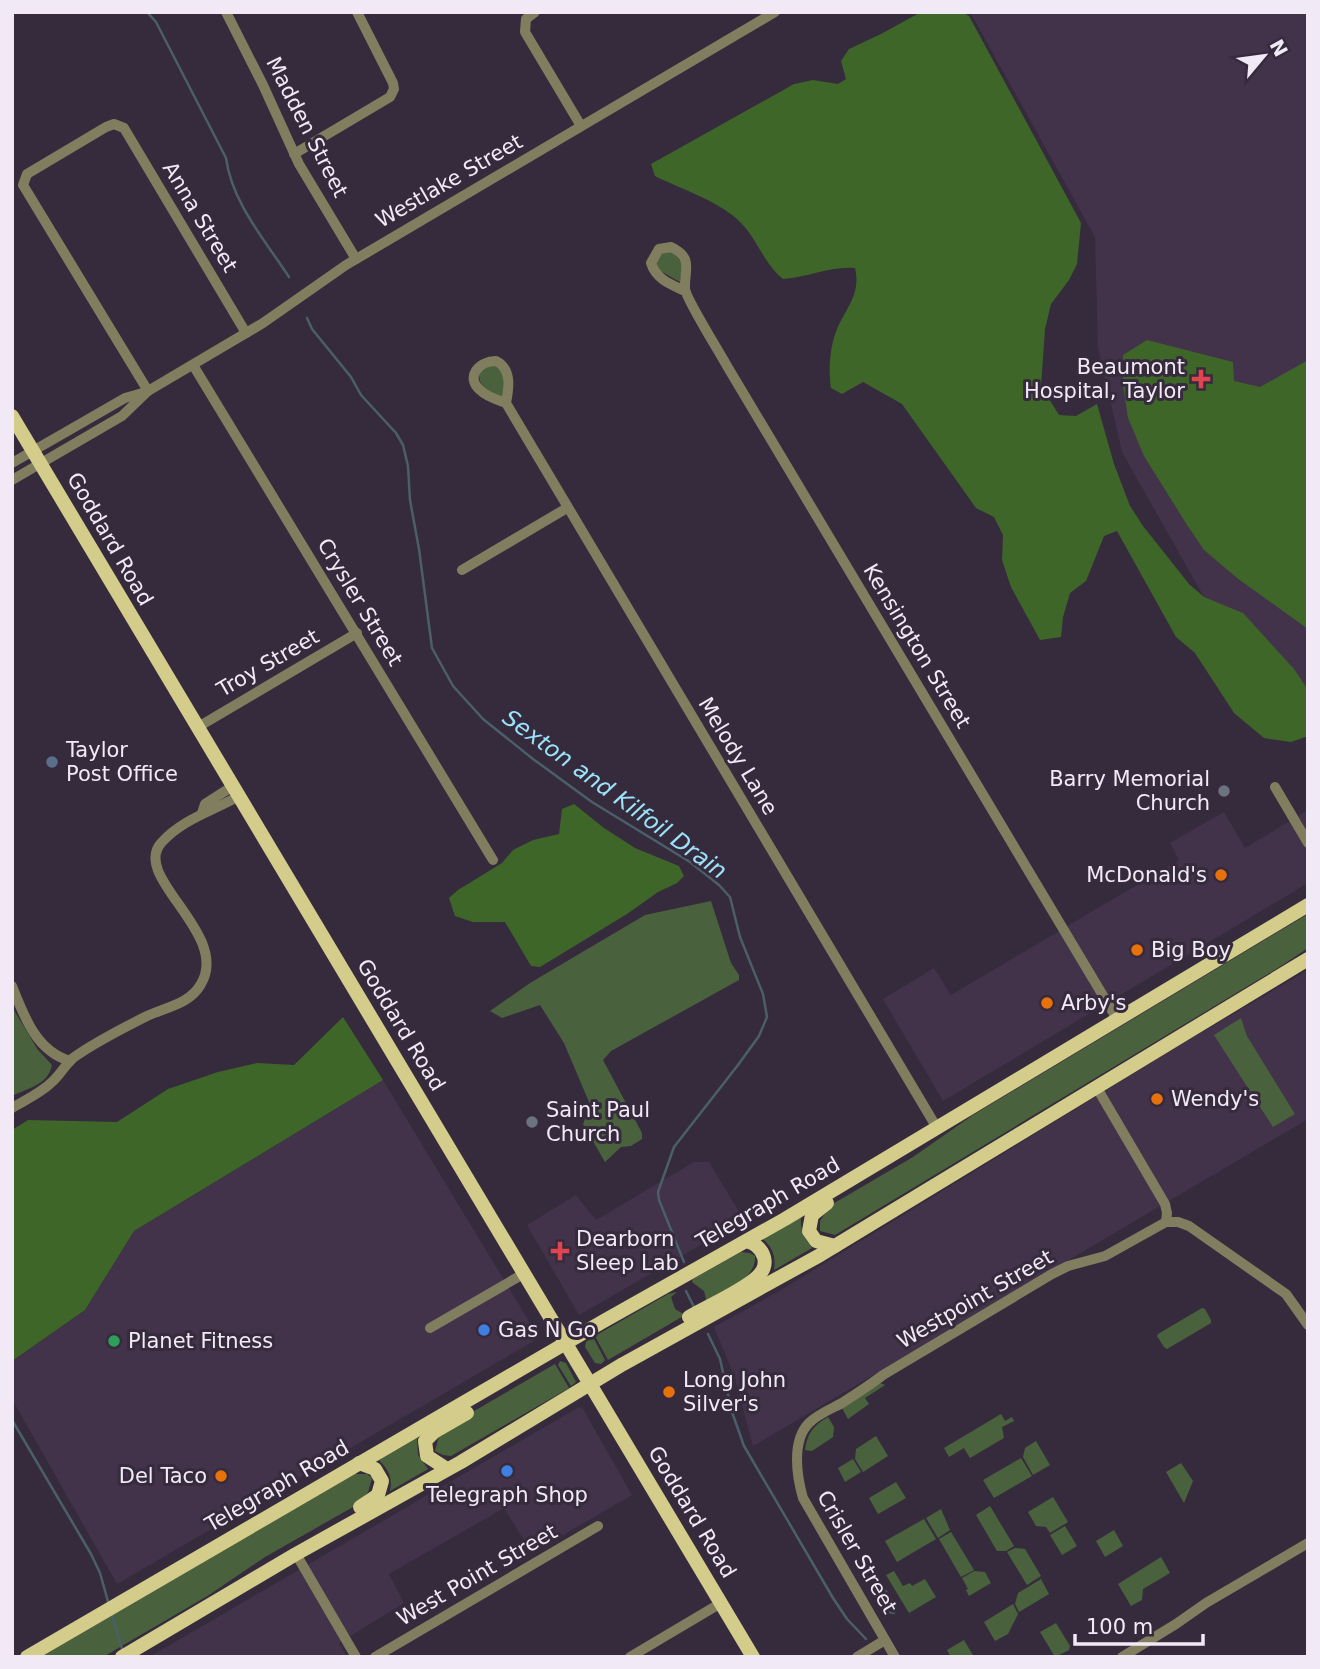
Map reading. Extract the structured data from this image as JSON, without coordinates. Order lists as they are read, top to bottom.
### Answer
{
  "streets": {
    "main road": ["Goddard Road", "Telegraph Road"],
    "street": [
      "Madden Street",
      "Westlake Street",
      "Anna Street",
      "Crysler Street",
      "Kensington Street",
      "Troy Street",
      "Melody Lane",
      "Westpoint Street",
      "Crisler Street",
      "West Point Street"
    ]
  },
  "crossings": [
    ["Madden Street", "Westlake Street"],
    ["Westlake Street", "Anna Street"],
    ["Westlake Street", "Goddard Road"],
    ["Westlake Street", "Crysler Street"],
    ["Goddard Road", "Troy Street"],
    ["Goddard Road", "Telegraph Road"],
    ["Crysler Street", "Troy Street"],
    ["Kensington Street", "Telegraph Road"],
    ["Melody Lane", "Telegraph Road"],
    ["Westpoint Street", "Crisler Street"]
  ],
  "water": ["Sexton and Kilfoil Drain"],
  "places": {
    "health": ["Beaumont Hospital, Taylor", "Dearborn Sleep Lab"],
    "other": [
      "Taylor Post Office",
      "Barry Memorial Church",
      "McDonald's",
      "Big Boy",
      "Arby's",
      "Wendy's",
      "Saint Paul Church",
      "Gas N Go",
      "Planet Fitness",
      "Long John Silver's",
      "Telegraph Shop",
      "Del Taco"
    ]
  },
  "scale_bar": "100 m",
  "north": "top right"
}
